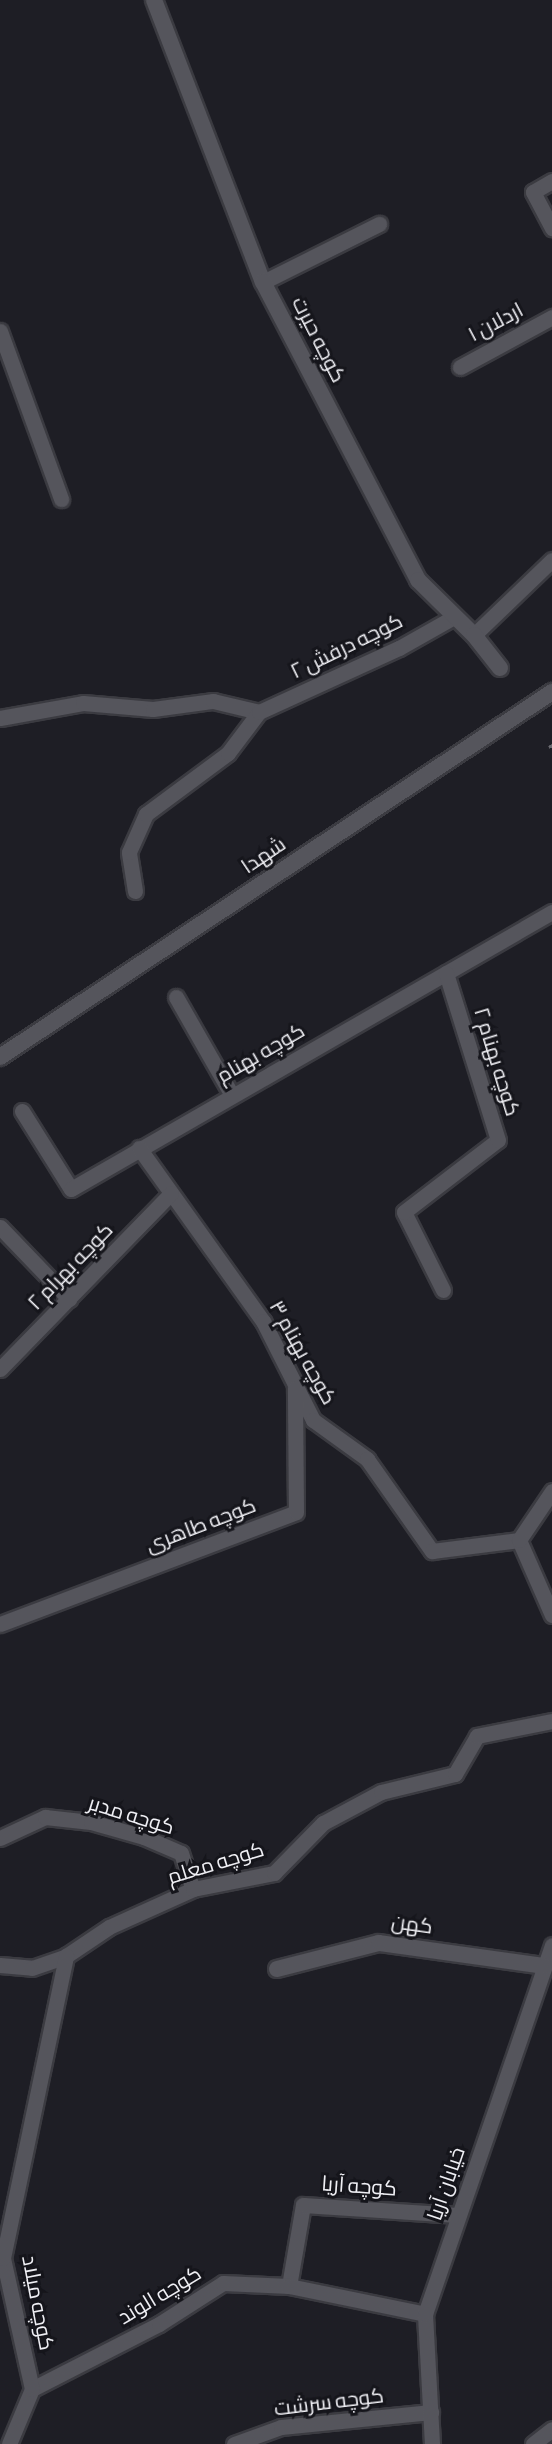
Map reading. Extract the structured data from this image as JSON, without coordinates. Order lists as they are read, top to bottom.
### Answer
{
  "streets": {
    "street": ["کوچه حیرت", "شهدا", "کهن"],
    "lane": [
      "اردلان ۱",
      "کوچه درفش ۲",
      "کوچه بهنام",
      "کوچه بهنام ۲",
      "کوچه بهرام ۲",
      "کوچه بهنام ۳",
      "کوچه طاهری",
      "کوچه مدبر",
      "کوچه معلم",
      "خیابان آریا",
      "کوچه آریا",
      "کوچه الوند",
      "کوچه میلاد",
      "کوچه سرشت"
    ]
  },
  "crossings": [
    ["کوچه حیرت", "کوچه درفش ۲"],
    ["کوچه بهنام", "کوچه بهنام ۲"],
    ["کوچه بهنام", "کوچه بهنام ۳"],
    ["کوچه بهرام ۲", "کوچه بهنام ۳"],
    ["کوچه بهنام ۳", "کوچه طاهری"],
    ["کوچه مدبر", "کوچه معلم"],
    ["کوچه معلم", "کوچه میلاد"],
    ["کهن", "خیابان آریا"],
    ["خیابان آریا", "کوچه آریا"],
    ["خیابان آریا", "کوچه الوند"],
    ["خیابان آریا", "کوچه سرشت"],
    ["کوچه آریا", "کوچه الوند"],
    ["کوچه الوند", "کوچه میلاد"]
  ]
}
